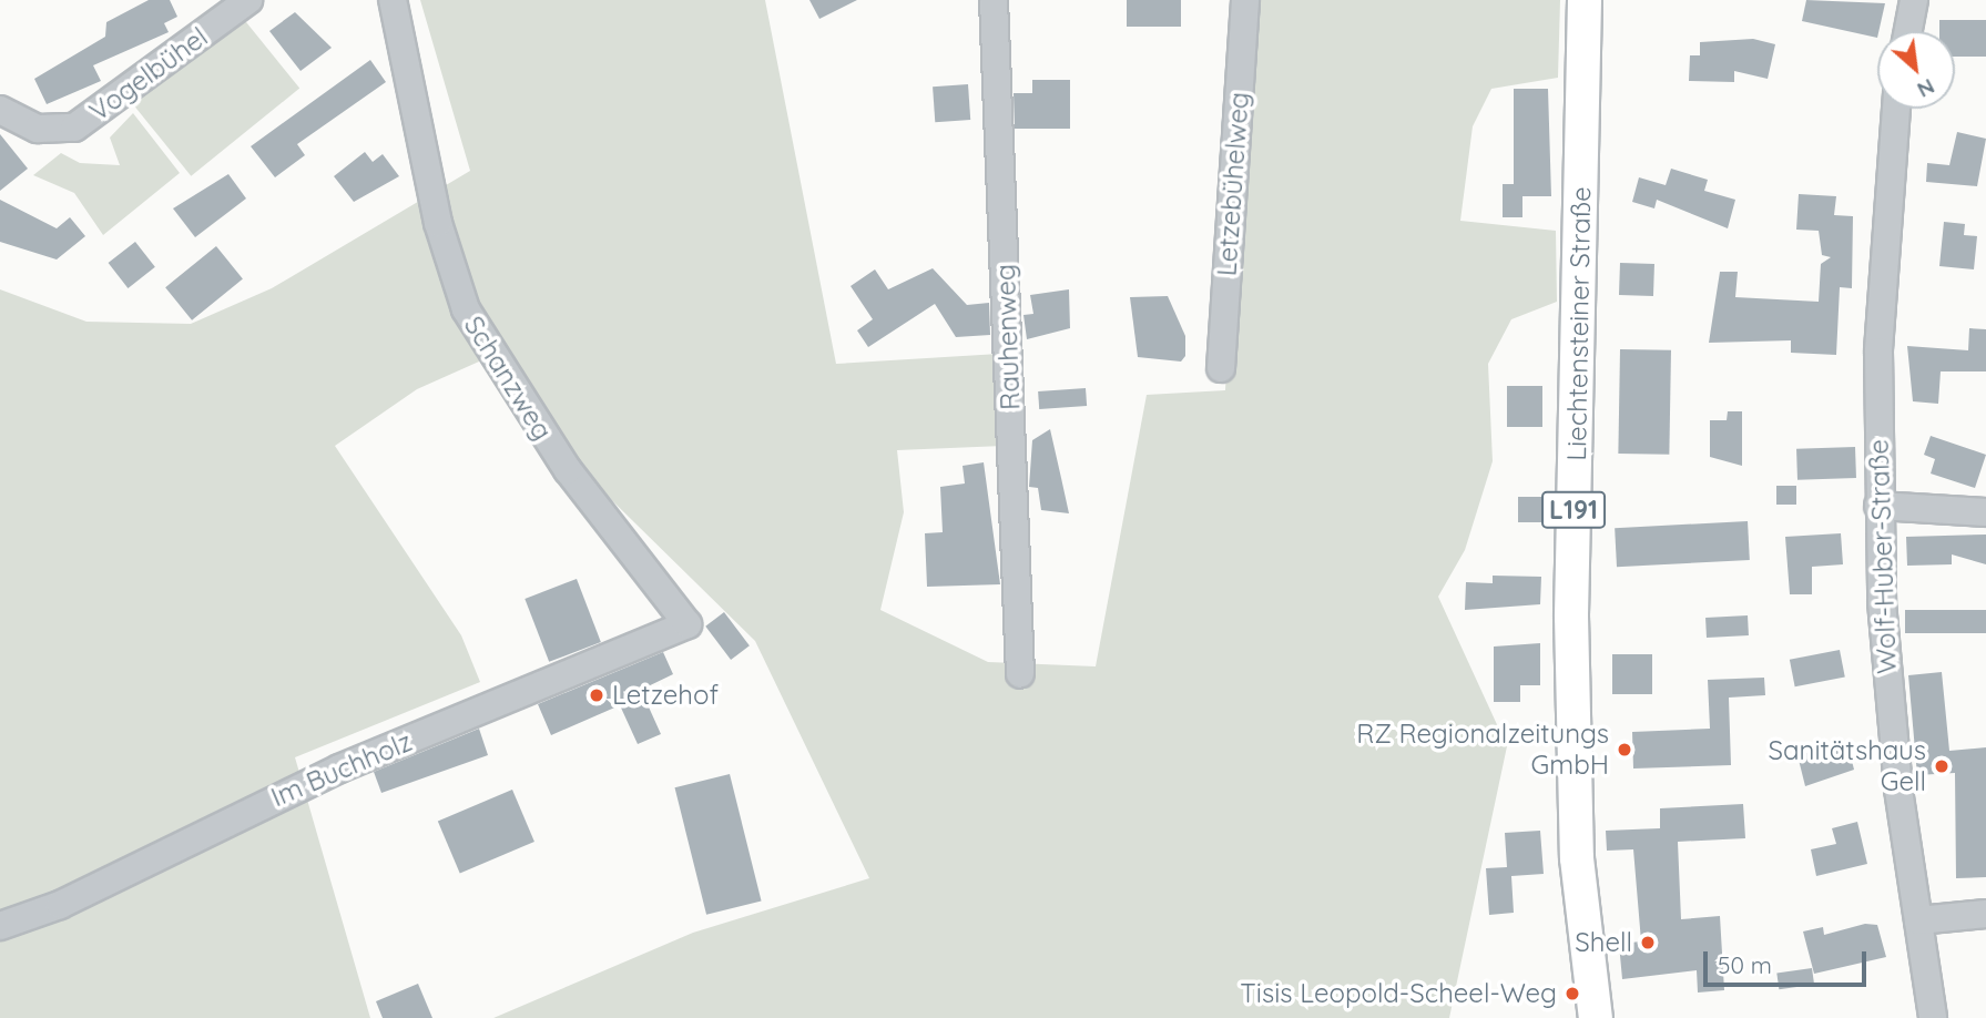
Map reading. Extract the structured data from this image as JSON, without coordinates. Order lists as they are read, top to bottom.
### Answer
{
  "streets": {
    "main road": ["Liechtensteiner Straße", "L191"],
    "street": [
      "Vogelbühel",
      "Letzebühelweg",
      "Rauhenweg",
      "Schanzweg",
      "Wolf-Huber-Straße",
      "Im Buchholz"
    ]
  },
  "crossings": [
    ["Schanzweg", "Im Buchholz"]
  ],
  "places": [
    "Letzehof",
    "RZ Regionalzeitungs GmbH",
    "Sanitätshaus Gell",
    "Shell",
    "Tisis Leopold-Scheel-Weg"
  ],
  "scale_bar": "50 m",
  "north": "bottom right"
}
